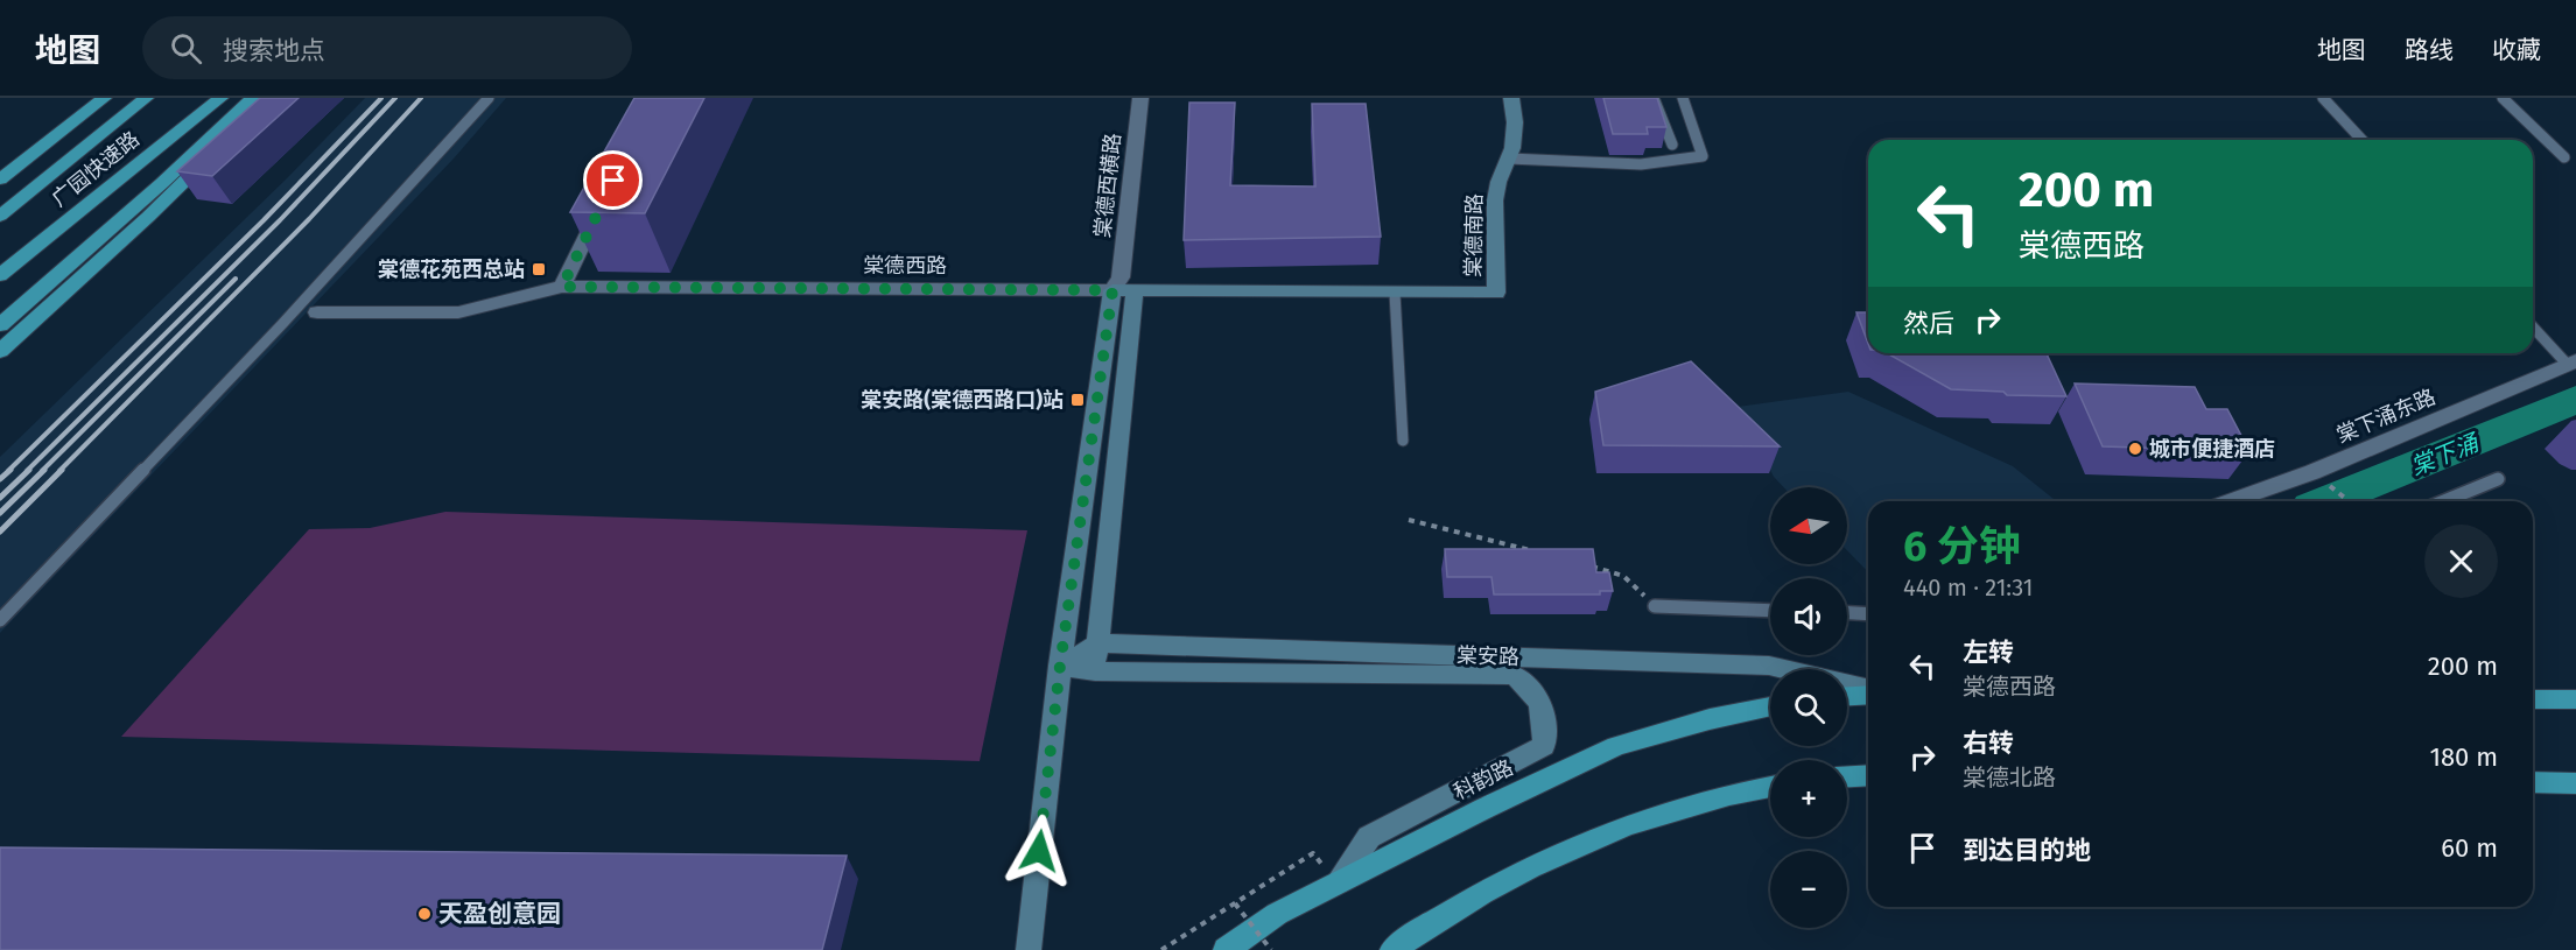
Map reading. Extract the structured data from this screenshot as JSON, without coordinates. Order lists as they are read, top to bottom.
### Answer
{
  "streets": {
    "highway": ["广园快速路", "科韵路"],
    "street": [
      "棠德西横路",
      "棠德南路",
      "棠德西路",
      "棠下涌东路",
      "棠安路"
    ]
  },
  "crossings": [
    ["棠德西横路", "棠德西路"],
    ["棠德南路", "棠德西路"],
    ["棠安路", "科韵路"]
  ],
  "water": ["棠下涌"],
  "places": {
    "transit": ["棠德花苑西总站", "棠安路(棠德西路口)站"],
    "other": ["城市便捷酒店", "天盈创意园"]
  },
  "north": "left",
  "page": {
    "header": "地图",
    "search": "搜索地点",
    "nav": ["地图", "路线", "收藏"],
    "turn": ["200 m", "棠德西路"],
    "then": "然后",
    "map_buttons": ["+", "−"],
    "heading": ["6 分钟", "440 m · 21:31"],
    "list": [
      {
        "name": "左转",
        "note": "棠德西路",
        "value": "200 m"
      },
      {
        "name": "右转",
        "note": "棠德北路",
        "value": "180 m"
      },
      {
        "name": "到达目的地",
        "value": "60 m"
      }
    ]
  }
}
